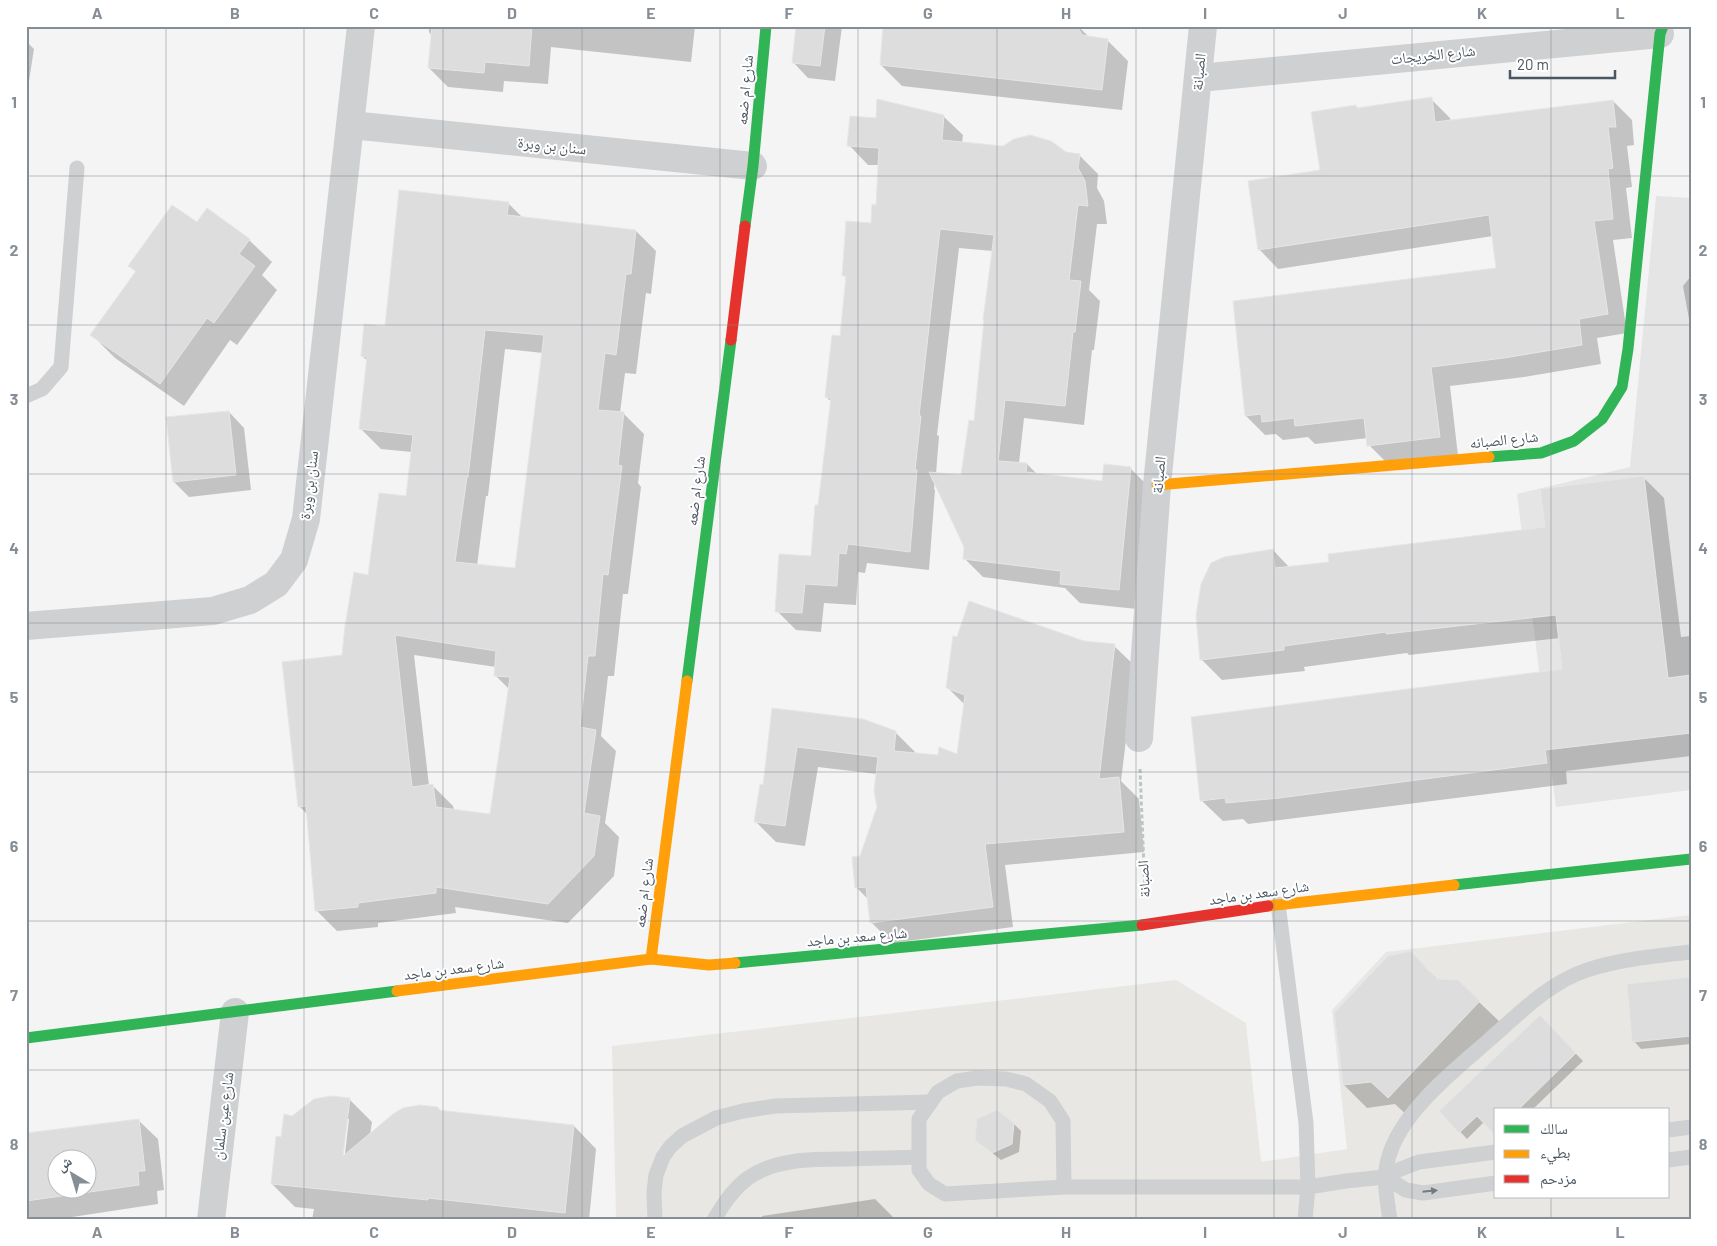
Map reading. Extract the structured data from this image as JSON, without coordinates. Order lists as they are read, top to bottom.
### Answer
{
  "streets": {
    "street": [
      "شارع الخريجات",
      "الصبانة",
      "شارع ام ضعه",
      "سنان بن وبرة",
      "شارع الصبانه",
      "شارع سعد بن ماجد",
      "شارع عين سلمان"
    ]
  },
  "crossings": [
    ["شارع الخريجات", "الصبانة"],
    ["شارع الخريجات", "شارع الصبانه"],
    ["الصبانة", "شارع الصبانه"],
    ["الصبانة", "شارع سعد بن ماجد"],
    ["شارع ام ضعه", "سنان بن وبرة"],
    ["شارع ام ضعه", "شارع سعد بن ماجد"],
    ["شارع سعد بن ماجد", "شارع عين سلمان"]
  ],
  "legend": ["سالك", "بطيء", "مزدحم"],
  "scale_bar": "20 m",
  "north": "top left",
  "grid": {
    "columns": [
      "A",
      "B",
      "C",
      "D",
      "E",
      "F",
      "G",
      "H",
      "I",
      "J",
      "K",
      "L"
    ],
    "rows": [
      "1",
      "2",
      "3",
      "4",
      "5",
      "6",
      "7",
      "8"
    ]
  }
}
